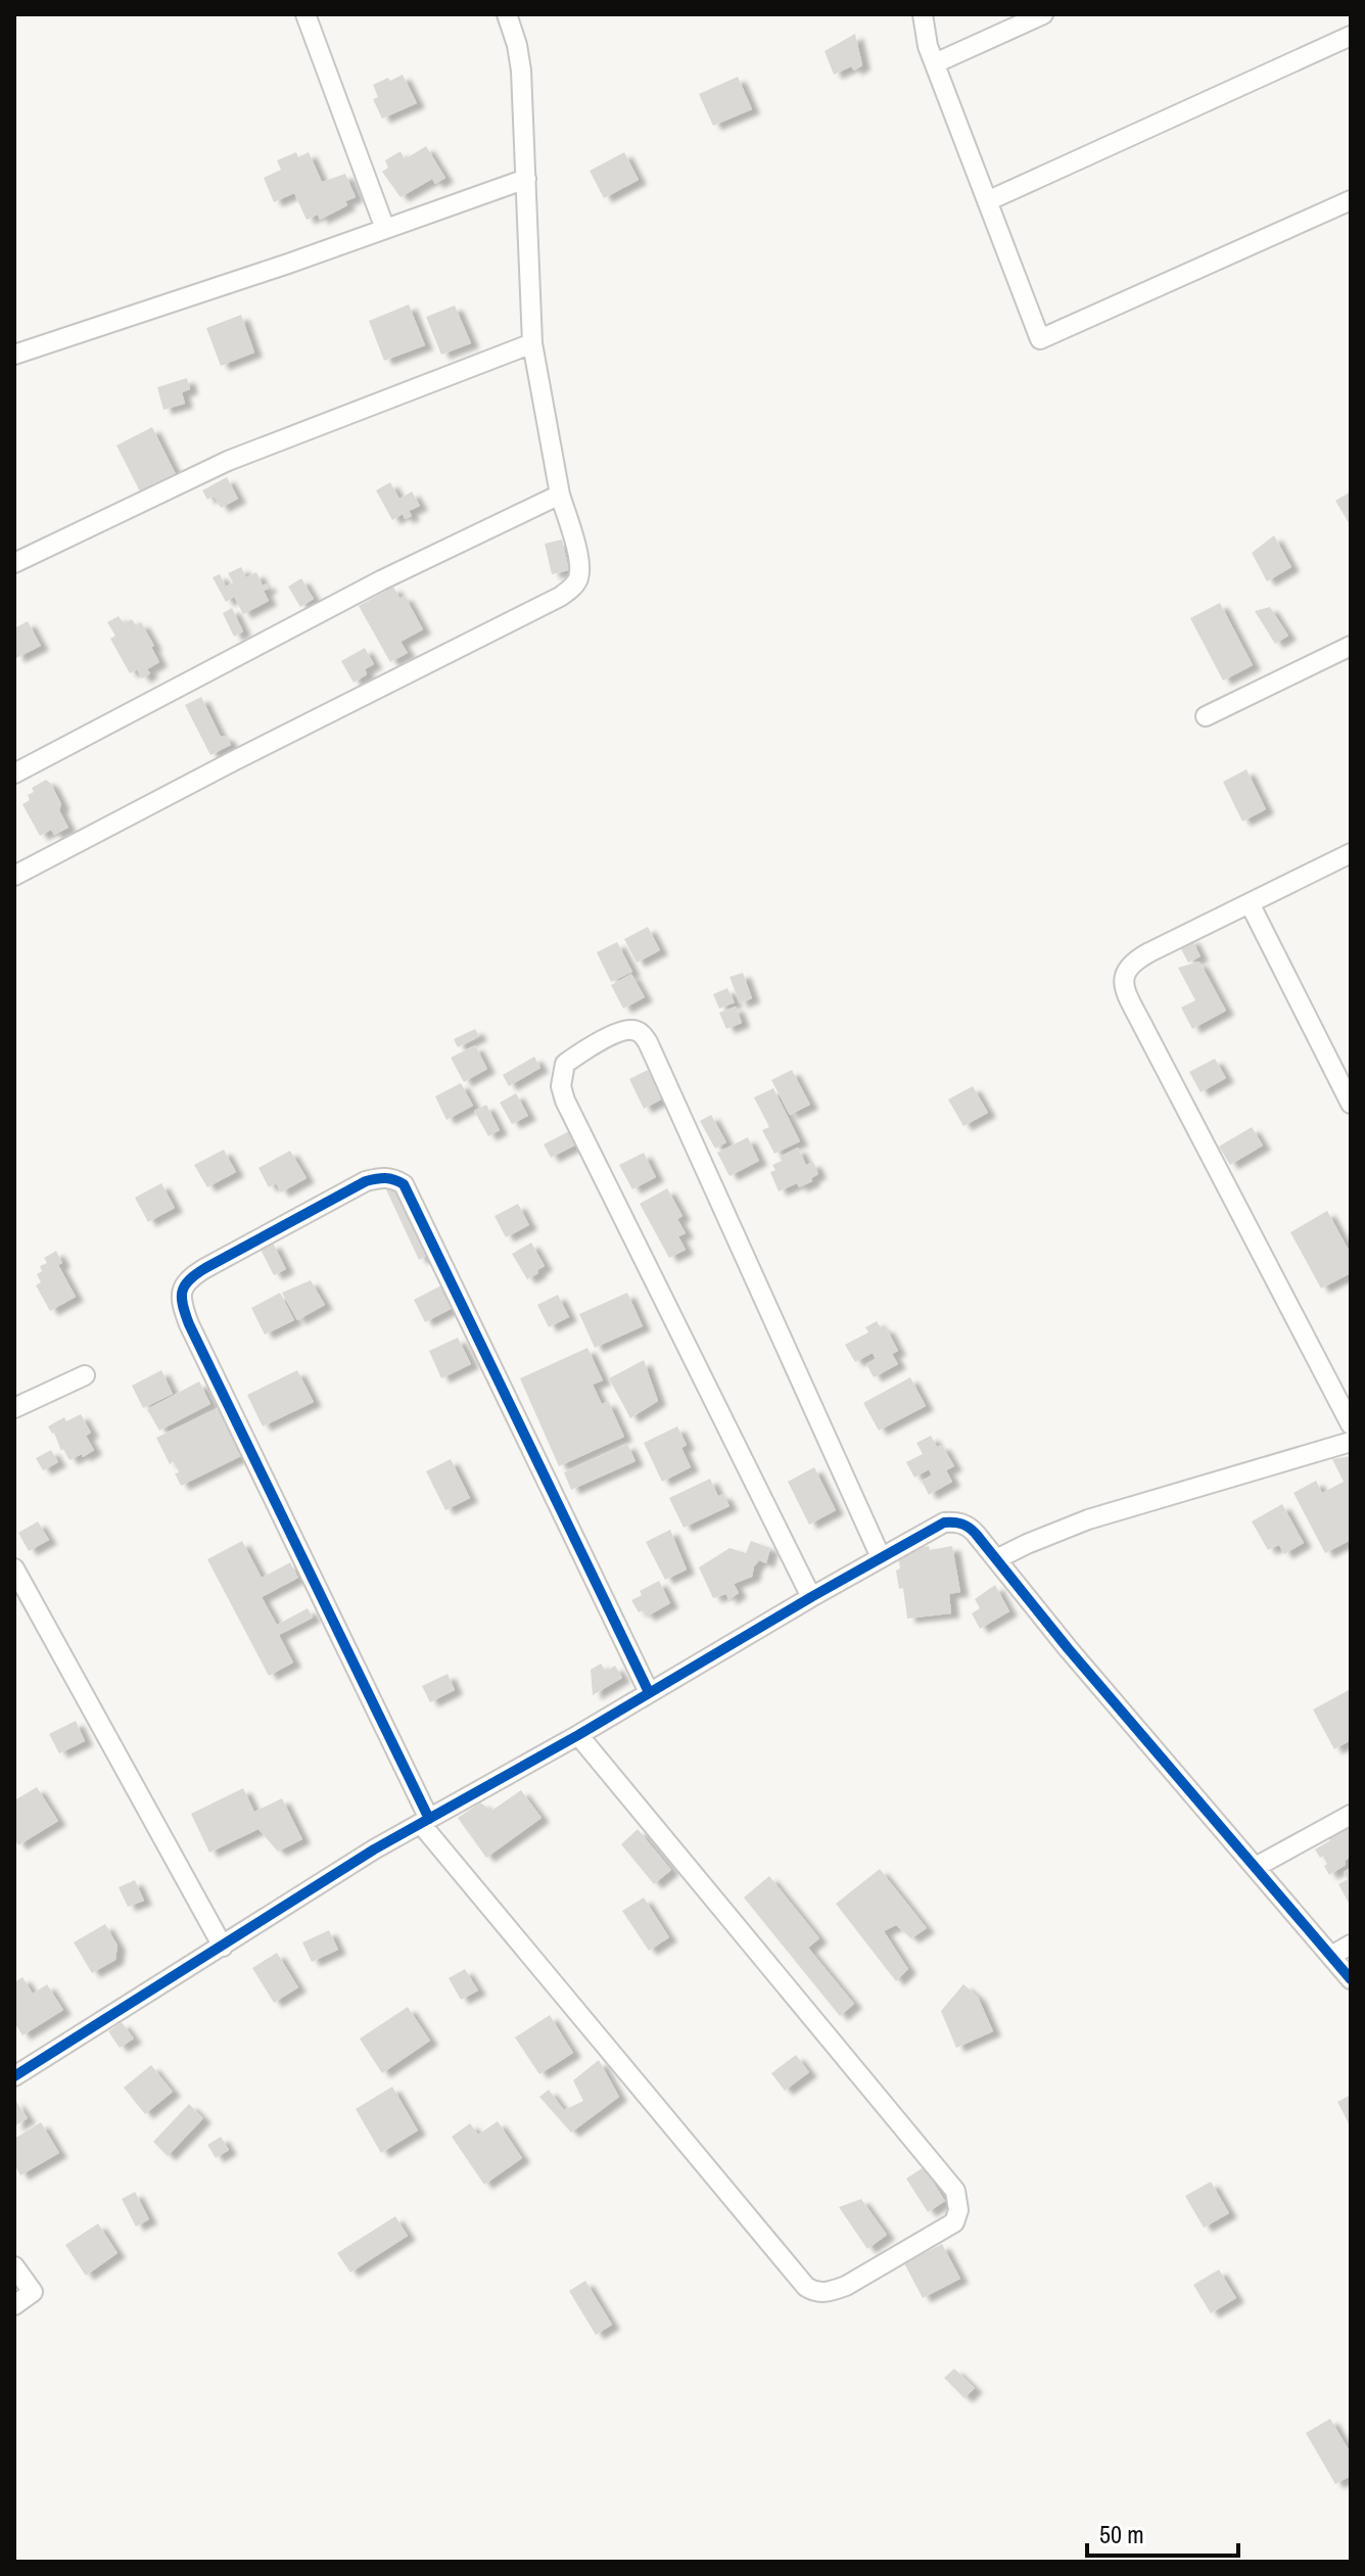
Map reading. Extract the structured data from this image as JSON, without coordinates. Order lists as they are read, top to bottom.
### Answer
{
  "scale_bar": "50 m"
}
